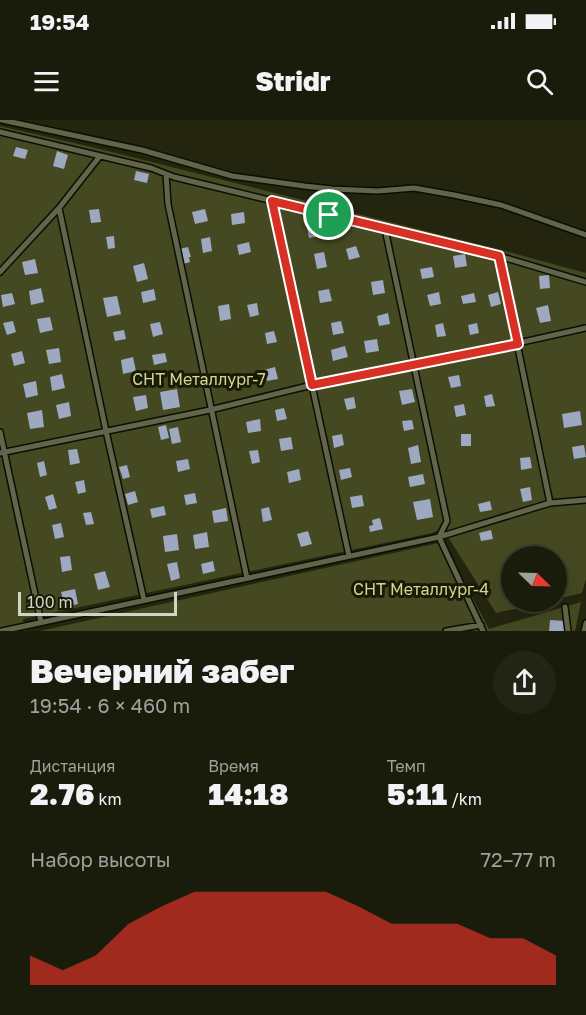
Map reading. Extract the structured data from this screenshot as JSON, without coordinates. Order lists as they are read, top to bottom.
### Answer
{
  "parks": ["СНТ Металлург-7", "СНТ Металлург-4"],
  "scale_bar": "100 m",
  "north": "bottom right",
  "page": {
    "status": "19:54",
    "header": "Stridr",
    "scale": "100 m",
    "heading": ["Вечерний забег", "19:54 · 6 × 460 m"],
    "stats": [
      ["Дистанция", "2.76 km"],
      ["Время", "14:18"],
      ["Темп", "5:11 /km"]
    ],
    "chart": ["Набор высоты", "72–77 m"]
  }
}
